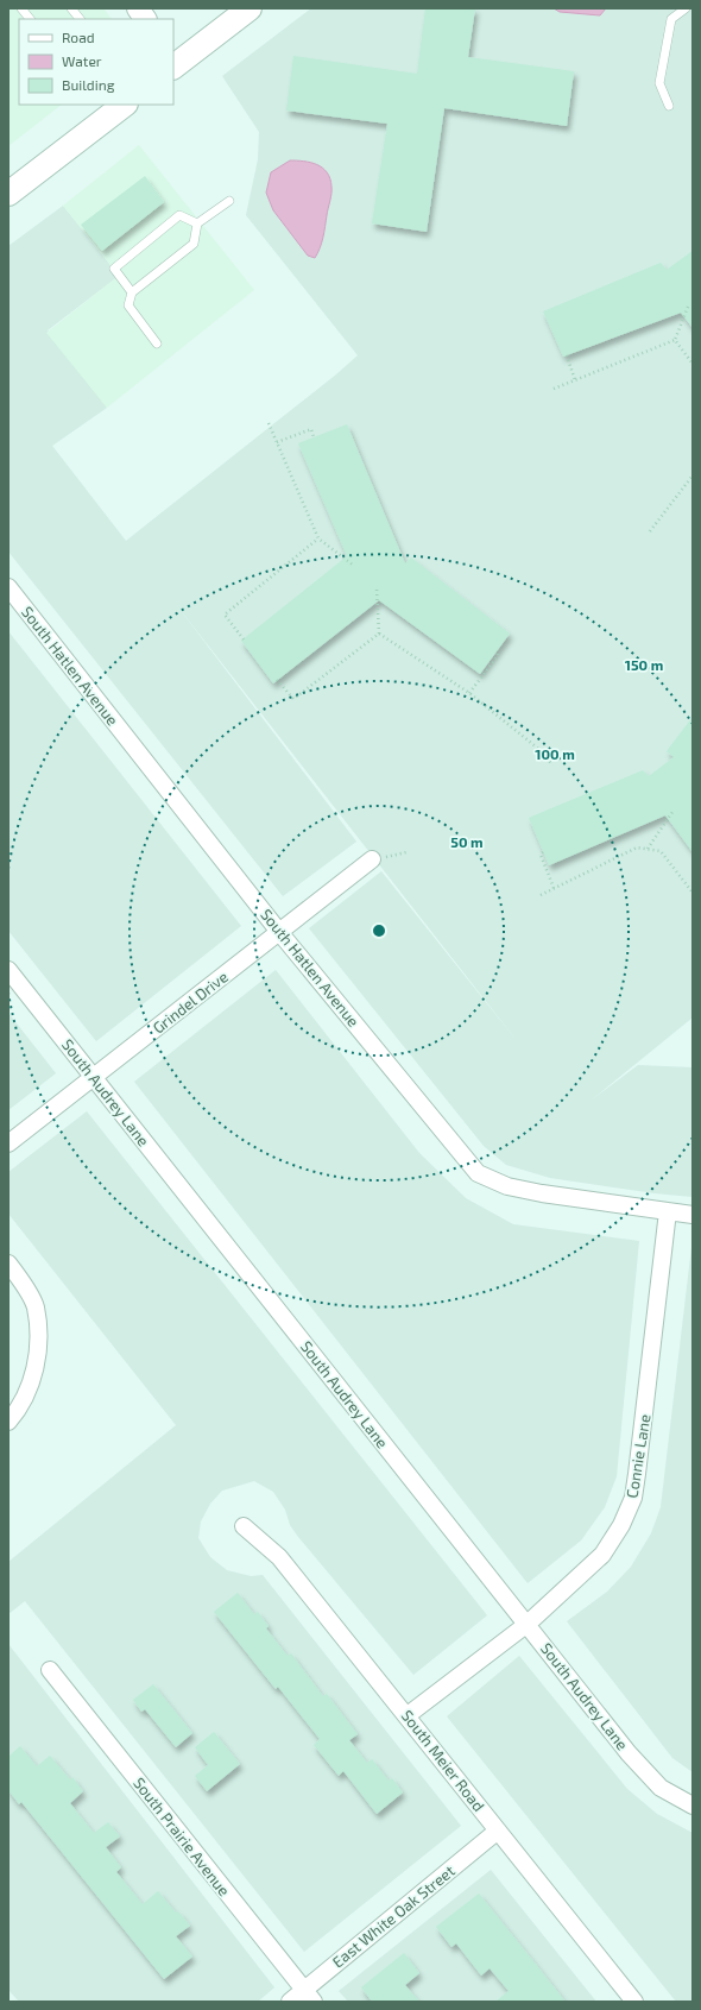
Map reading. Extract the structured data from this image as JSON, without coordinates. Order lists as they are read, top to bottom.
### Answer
{
  "streets": {
    "street": [
      "South Hatlen Avenue",
      "Grindel Drive",
      "South Audrey Lane",
      "Connie Lane",
      "South Meier Road",
      "South Prairie Avenue",
      "East White Oak Street"
    ]
  },
  "crossings": [
    ["South Hatlen Avenue", "Grindel Drive"],
    ["South Hatlen Avenue", "Connie Lane"],
    ["Grindel Drive", "South Audrey Lane"],
    ["South Audrey Lane", "Connie Lane"],
    ["Connie Lane", "South Meier Road"],
    ["South Meier Road", "East White Oak Street"],
    ["South Prairie Avenue", "East White Oak Street"]
  ],
  "legend": ["Road", "Water", "Building"],
  "rings": ["150 m", "100 m", "50 m"]
}
